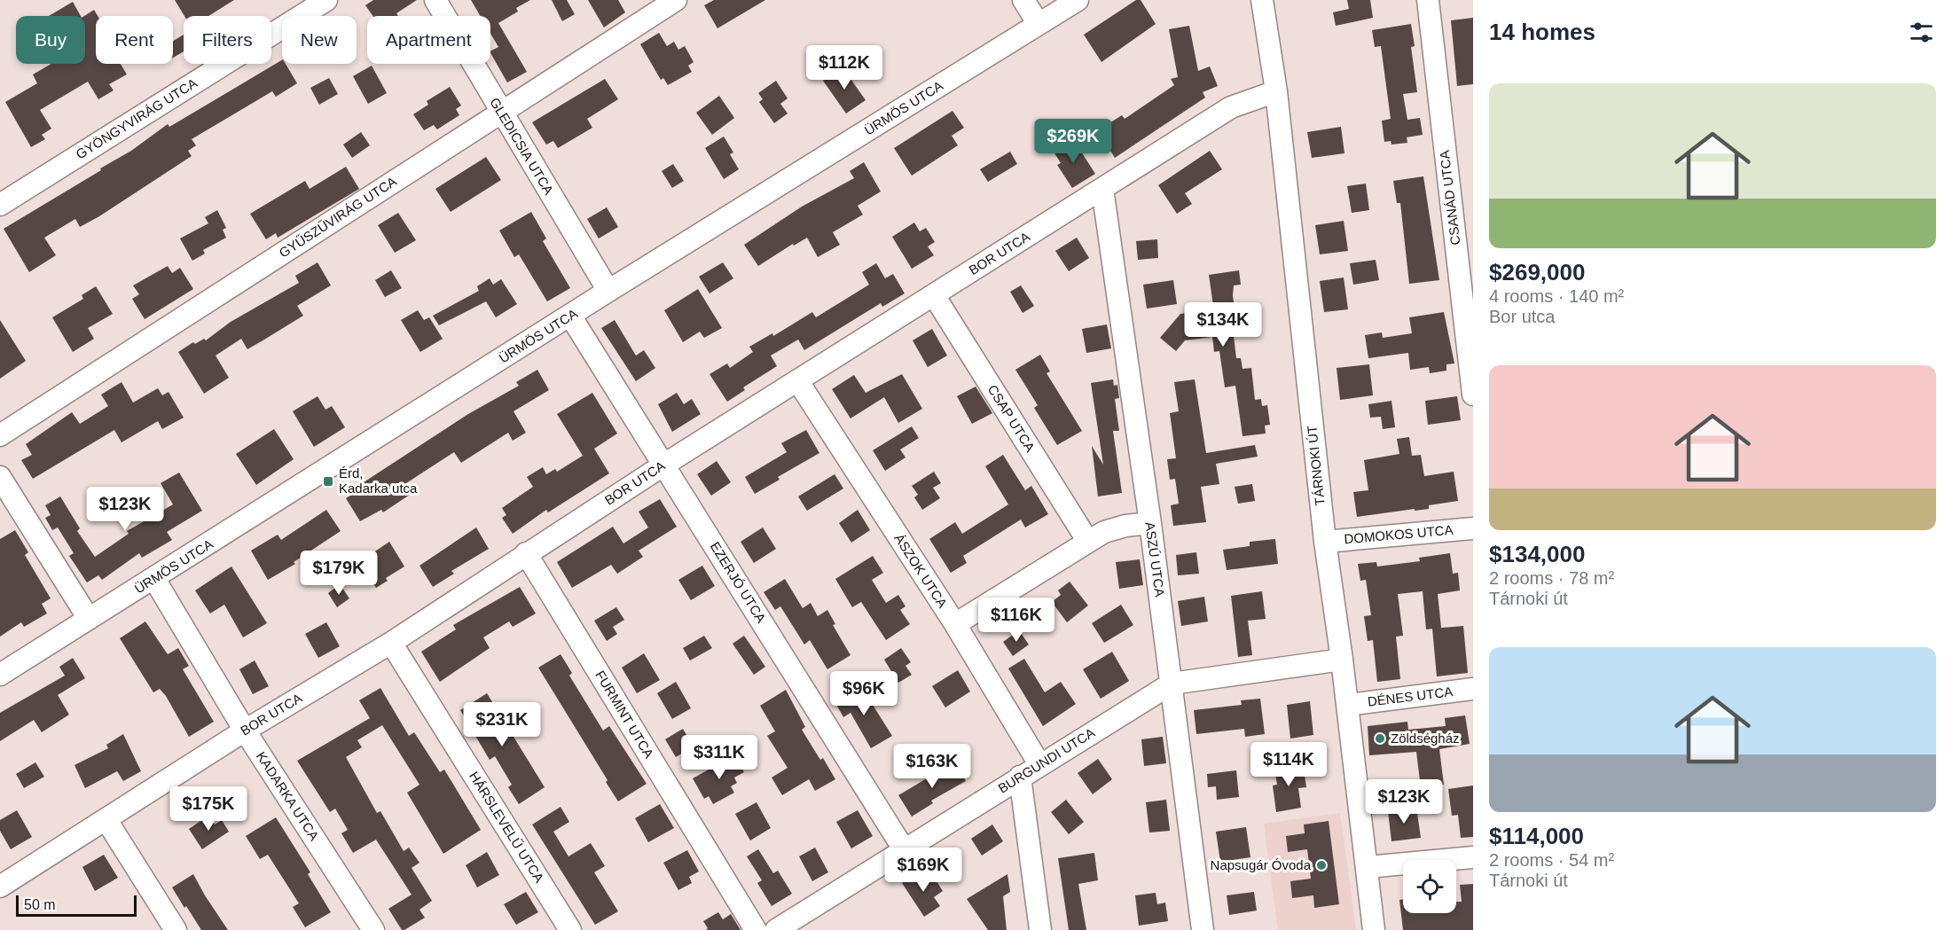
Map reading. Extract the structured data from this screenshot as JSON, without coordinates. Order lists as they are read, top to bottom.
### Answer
{
  "streets": {
    "street": [
      "ÜRMÖS UTCA",
      "GYÖNGYVIRÁG UTCA",
      "GLEDICSIA UTCA",
      "CSANÁD UTCA",
      "GYŰSZŰVIRÁG UTCA",
      "BOR UTCA",
      "CSAP UTCA",
      "TÁRNOKI ÚT",
      "DOMOKOS UTCA",
      "ASZÚ UTCA",
      "ÁSZOK UTCA",
      "EZERJÓ UTCA",
      "DÉNES UTCA",
      "FURMINT UTCA",
      "BURGUNDI UTCA",
      "KADARKA UTCA",
      "HÁRSLEVELŰ UTCA"
    ]
  },
  "crossings": [
    ["ÜRMÖS UTCA", "GLEDICSIA UTCA"],
    ["ÜRMÖS UTCA", "EZERJÓ UTCA"],
    ["ÜRMÖS UTCA", "KADARKA UTCA"],
    ["GLEDICSIA UTCA", "GYŰSZŰVIRÁG UTCA"],
    ["BOR UTCA", "CSAP UTCA"],
    ["BOR UTCA", "TÁRNOKI ÚT"],
    ["BOR UTCA", "ASZÚ UTCA"],
    ["BOR UTCA", "ÁSZOK UTCA"],
    ["BOR UTCA", "EZERJÓ UTCA"],
    ["BOR UTCA", "FURMINT UTCA"],
    ["BOR UTCA", "KADARKA UTCA"],
    ["BOR UTCA", "HÁRSLEVELŰ UTCA"],
    ["TÁRNOKI ÚT", "DOMOKOS UTCA"],
    ["TÁRNOKI ÚT", "DÉNES UTCA"],
    ["TÁRNOKI ÚT", "BURGUNDI UTCA"],
    ["ASZÚ UTCA", "BURGUNDI UTCA"],
    ["ÁSZOK UTCA", "BURGUNDI UTCA"],
    ["EZERJÓ UTCA", "BURGUNDI UTCA"]
  ],
  "places": {
    "transit": ["Érd, Kadarka utca"],
    "other": ["Zöldségház", "Napsugár Óvoda"]
  },
  "scale_bar": "50 m",
  "page": {
    "heading": "14 homes",
    "chip": [
      "Buy",
      "Rent",
      "Filters",
      "New",
      "Apartment"
    ],
    "price": [
      "$112K",
      "$269K",
      "$134K",
      "$123K",
      "$179K",
      "$116K",
      "$96K",
      "$231K",
      "$311K",
      "$114K",
      "$163K",
      "$123K",
      "$175K",
      "$169K"
    ],
    "list": [
      {
        "name": "$269,000",
        "note": "4 rooms · 140 m² · Bor utca"
      },
      {
        "name": "$134,000",
        "note": "2 rooms · 78 m² · Tárnoki út"
      },
      {
        "name": "$114,000",
        "note": "2 rooms · 54 m² · Tárnoki út"
      }
    ],
    "scale": "50 m"
  }
}
